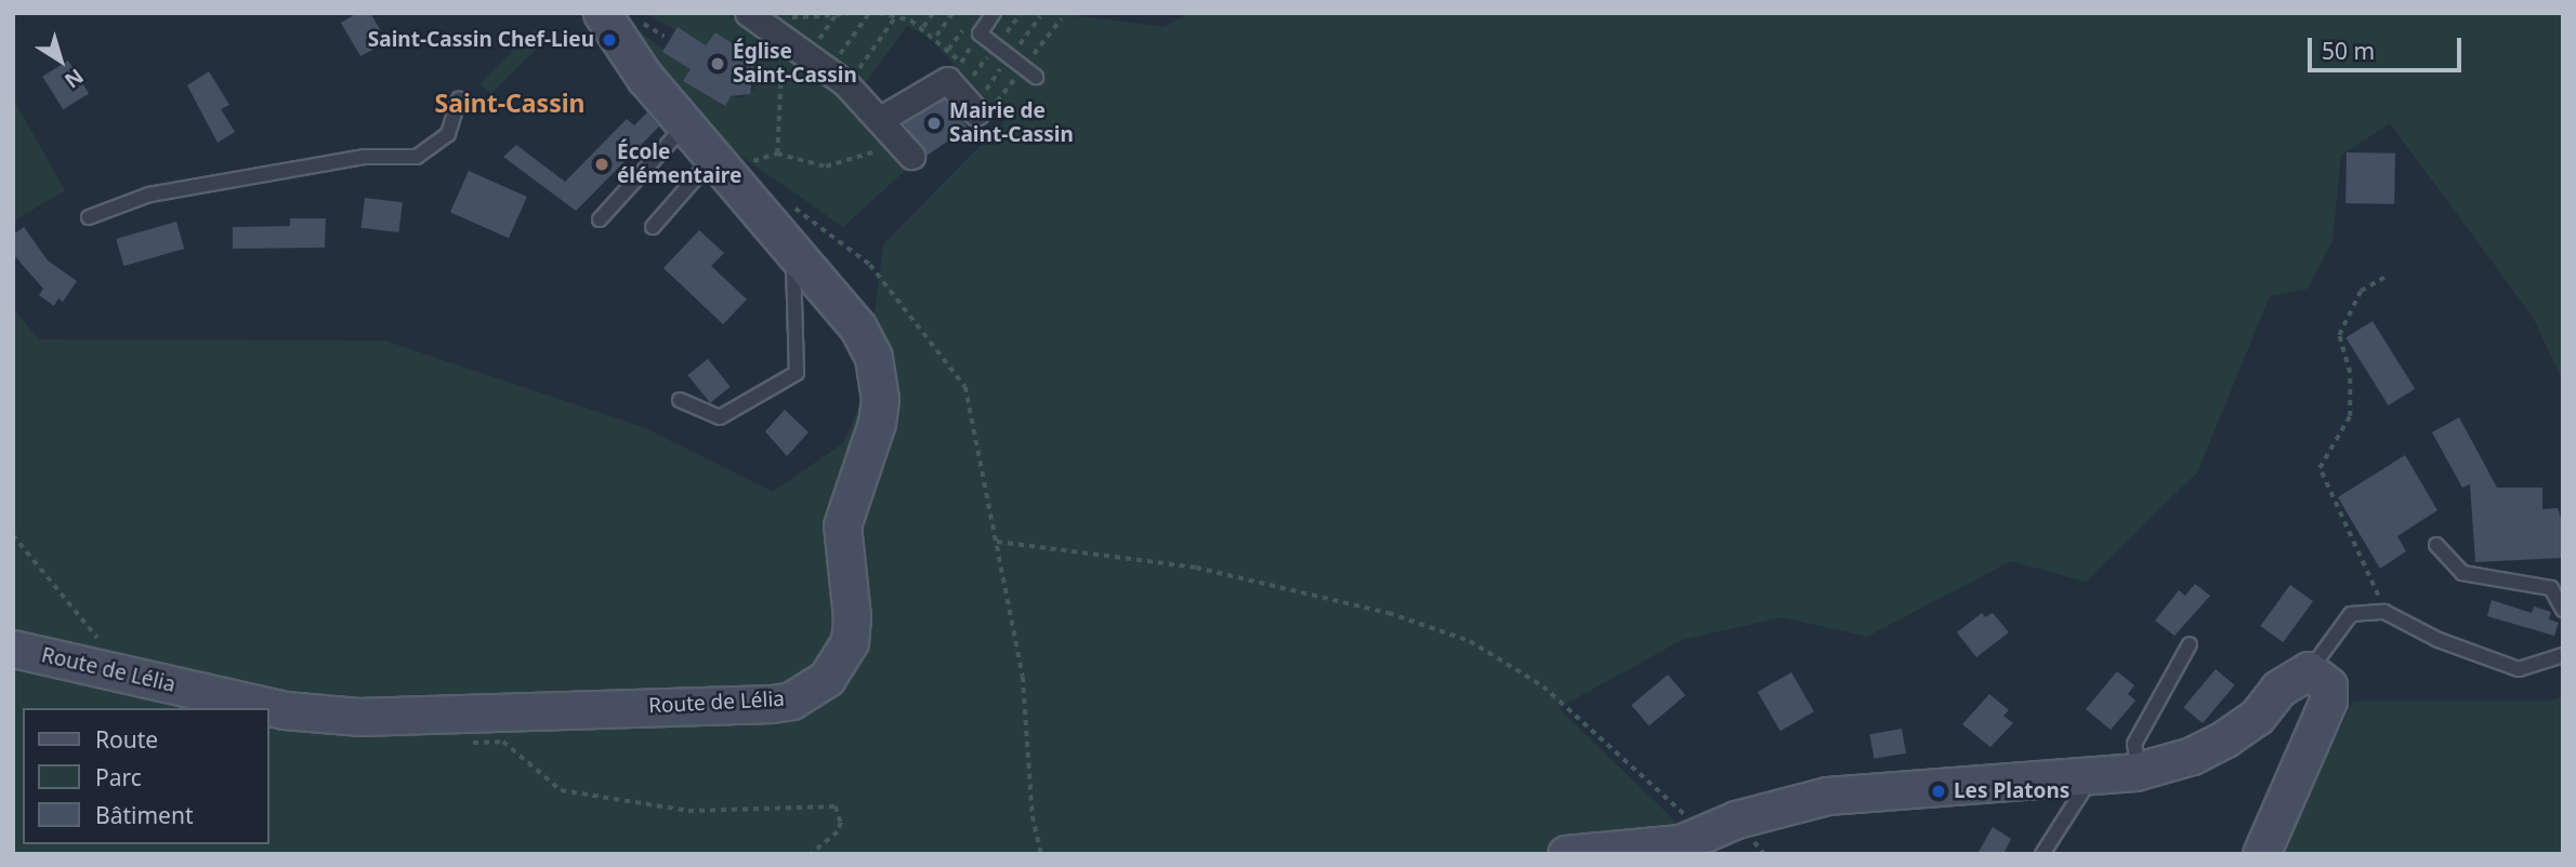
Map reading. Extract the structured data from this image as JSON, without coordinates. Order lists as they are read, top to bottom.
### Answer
{
  "streets": {
    "street": ["Route de Lélia"]
  },
  "districts": ["Saint-Cassin"],
  "places": [
    "Saint-Cassin Chef-Lieu",
    "Église Saint-Cassin",
    "Mairie de Saint-Cassin",
    "École élémentaire",
    "Les Platons"
  ],
  "legend": ["Route", "Parc", "Bâtiment"],
  "scale_bar": "50 m",
  "north": "bottom right"
}
